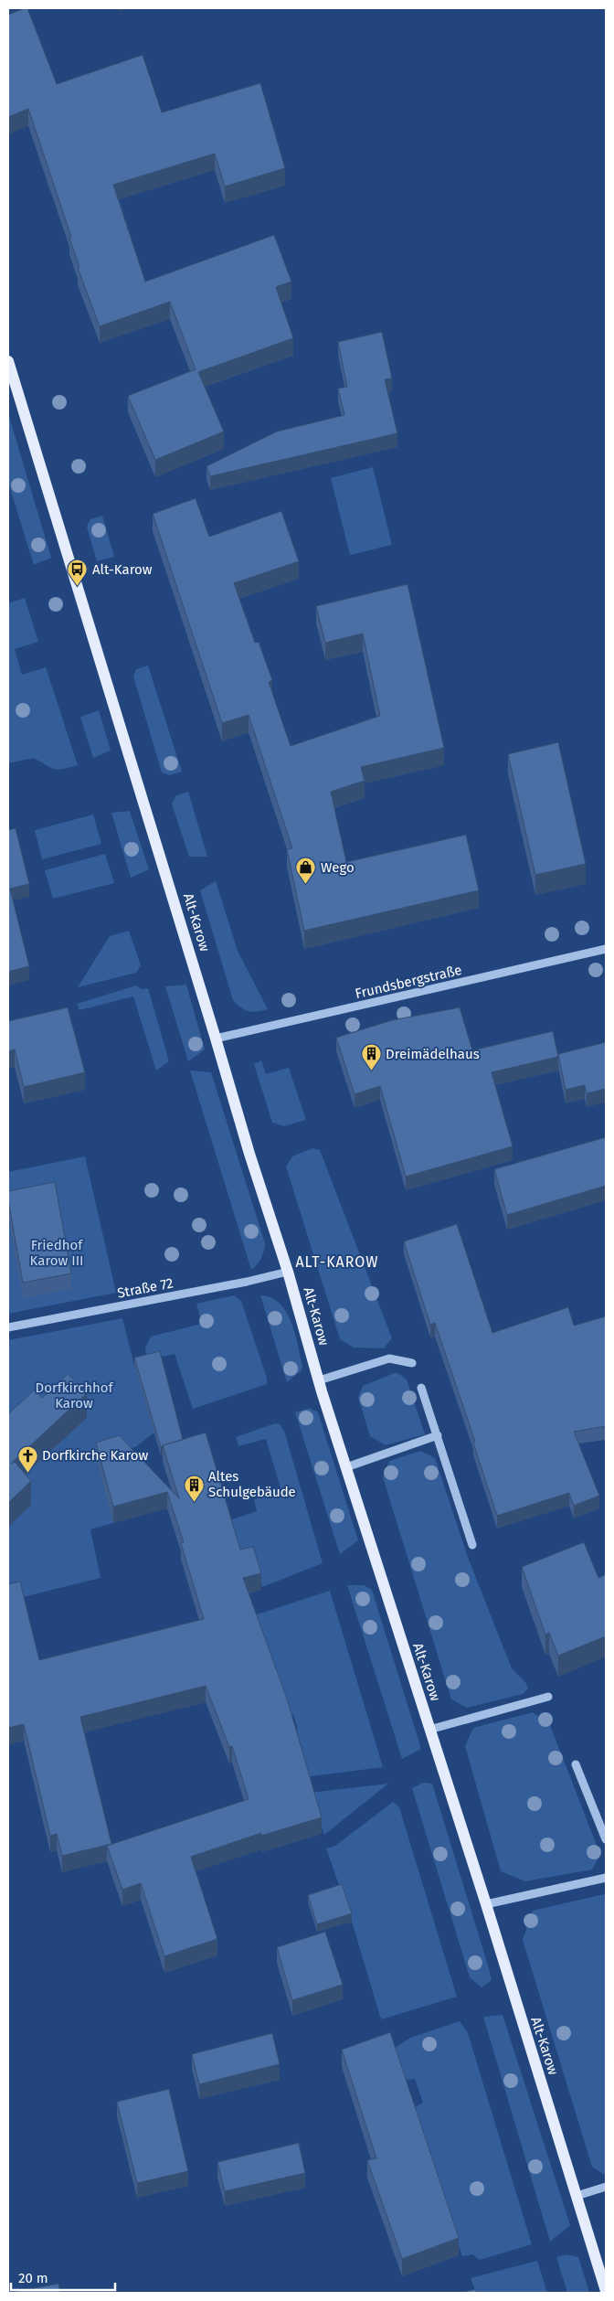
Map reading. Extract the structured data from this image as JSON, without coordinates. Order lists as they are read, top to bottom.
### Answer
{
  "streets": {
    "main road": ["Alt-Karow"],
    "street": ["Frundsbergstraße", "Straße 72"]
  },
  "crossings": [
    ["Alt-Karow", "Frundsbergstraße"],
    ["Alt-Karow", "Straße 72"]
  ],
  "districts": ["ALT-KAROW"],
  "parks": ["Friedhof Karow III", "Dorfkirchhof Karow"],
  "places": {
    "bus stop": ["Alt-Karow"],
    "shop": ["Wego"],
    "building": ["Dreimädelhaus", "Altes Schulgebäude"],
    "church": ["Dorfkirche Karow"]
  },
  "scale_bar": "20 m"
}
